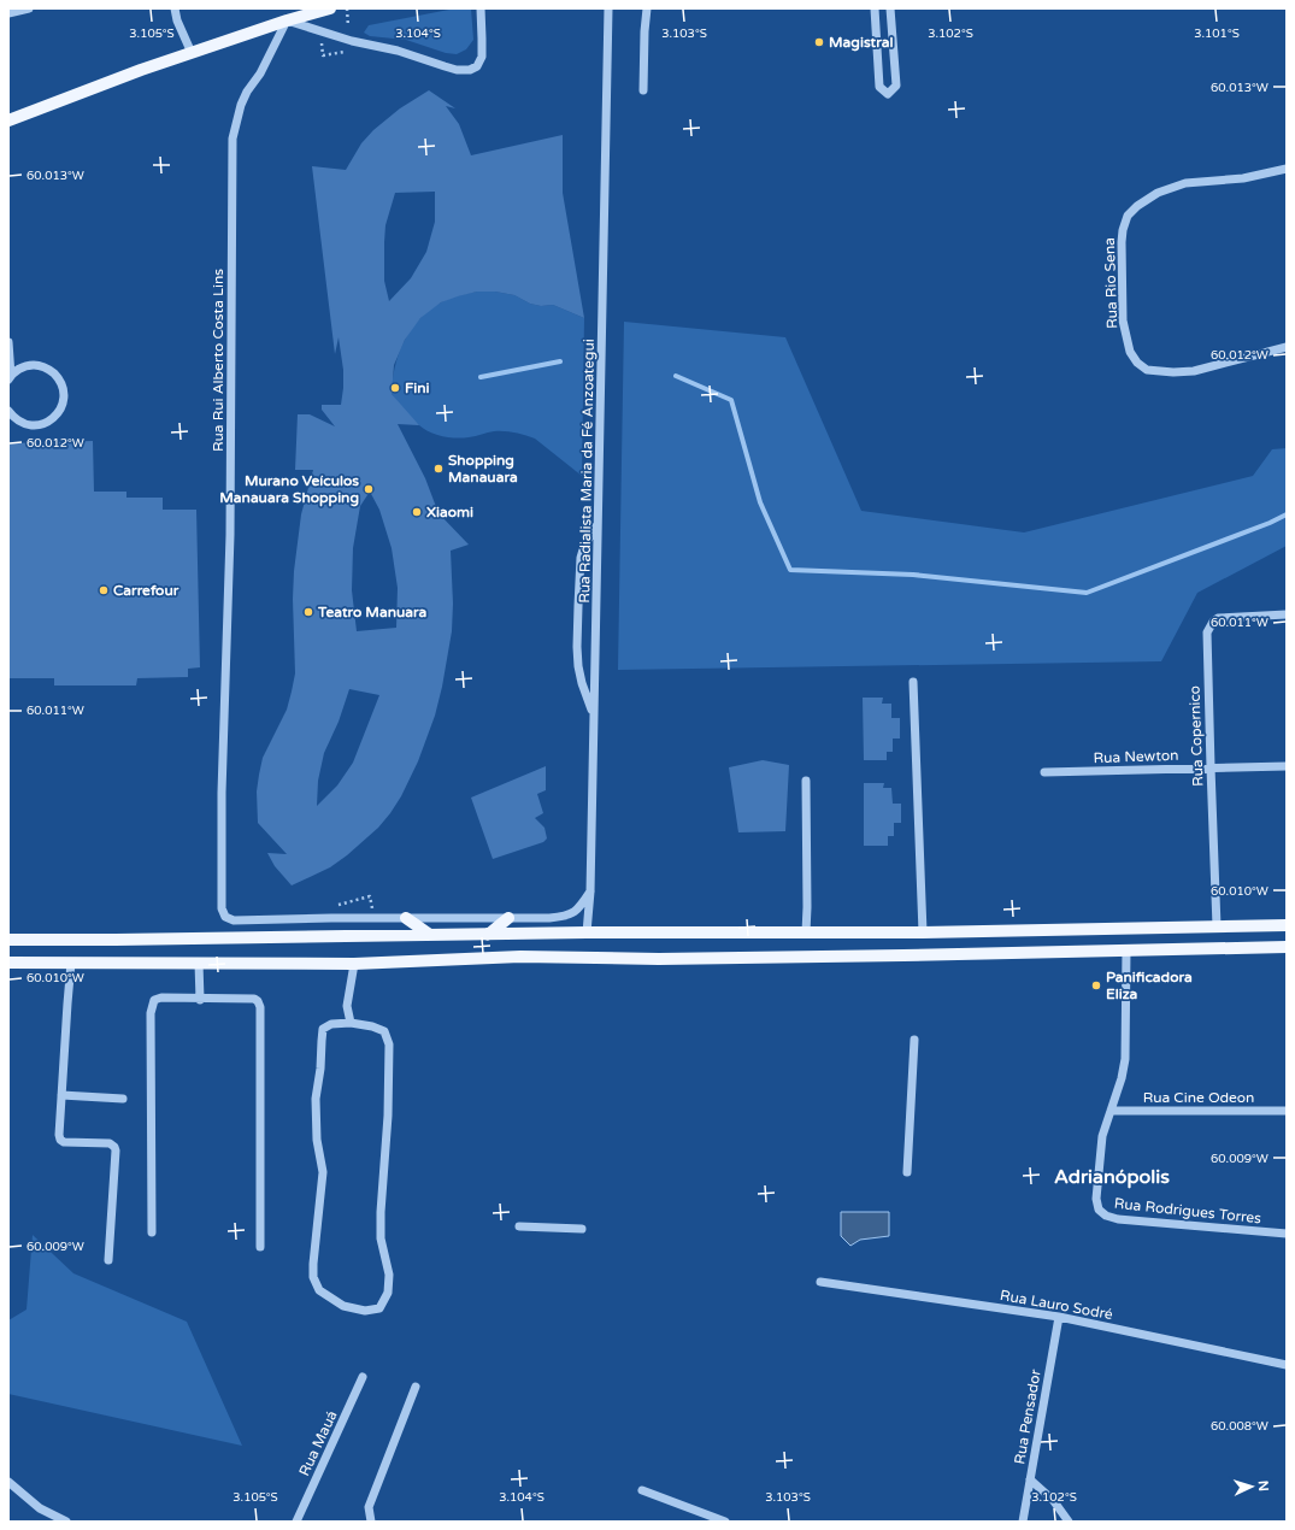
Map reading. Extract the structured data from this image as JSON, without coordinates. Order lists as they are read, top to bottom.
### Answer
{
  "streets": {
    "street": [
      "Rua Rio Sena",
      "Rua Rui Alberto Costa Lins",
      "Rua Radialista Maria da Fé Anzoategui",
      "Rua Copernico",
      "Rua Newton",
      "Rua Cine Odeon",
      "Rua Rodrigues Torres",
      "Rua Lauro Sodré",
      "Rua Pensador",
      "Rua Mauá"
    ]
  },
  "crossings": [
    ["Rua Rui Alberto Costa Lins", "Rua Radialista Maria da Fé Anzoategui"],
    ["Rua Copernico", "Rua Newton"],
    ["Rua Cine Odeon", "Rua Rodrigues Torres"],
    ["Rua Lauro Sodré", "Rua Pensador"]
  ],
  "districts": ["Adrianópolis"],
  "places": [
    "Magistral",
    "Fini",
    "Shopping Manauara",
    "Murano Veículos Manauara Shopping",
    "Xiaomi",
    "Carrefour",
    "Teatro Manuara",
    "Panificadora Eliza"
  ],
  "north": "right",
  "coordinates": [
    "3.105°S",
    "3.104°S",
    "3.103°S",
    "3.102°S",
    "3.101°S",
    "60.013°W",
    "60.012°W",
    "60.011°W",
    "60.010°W",
    "60.009°W",
    "60.008°W"
  ]
}
